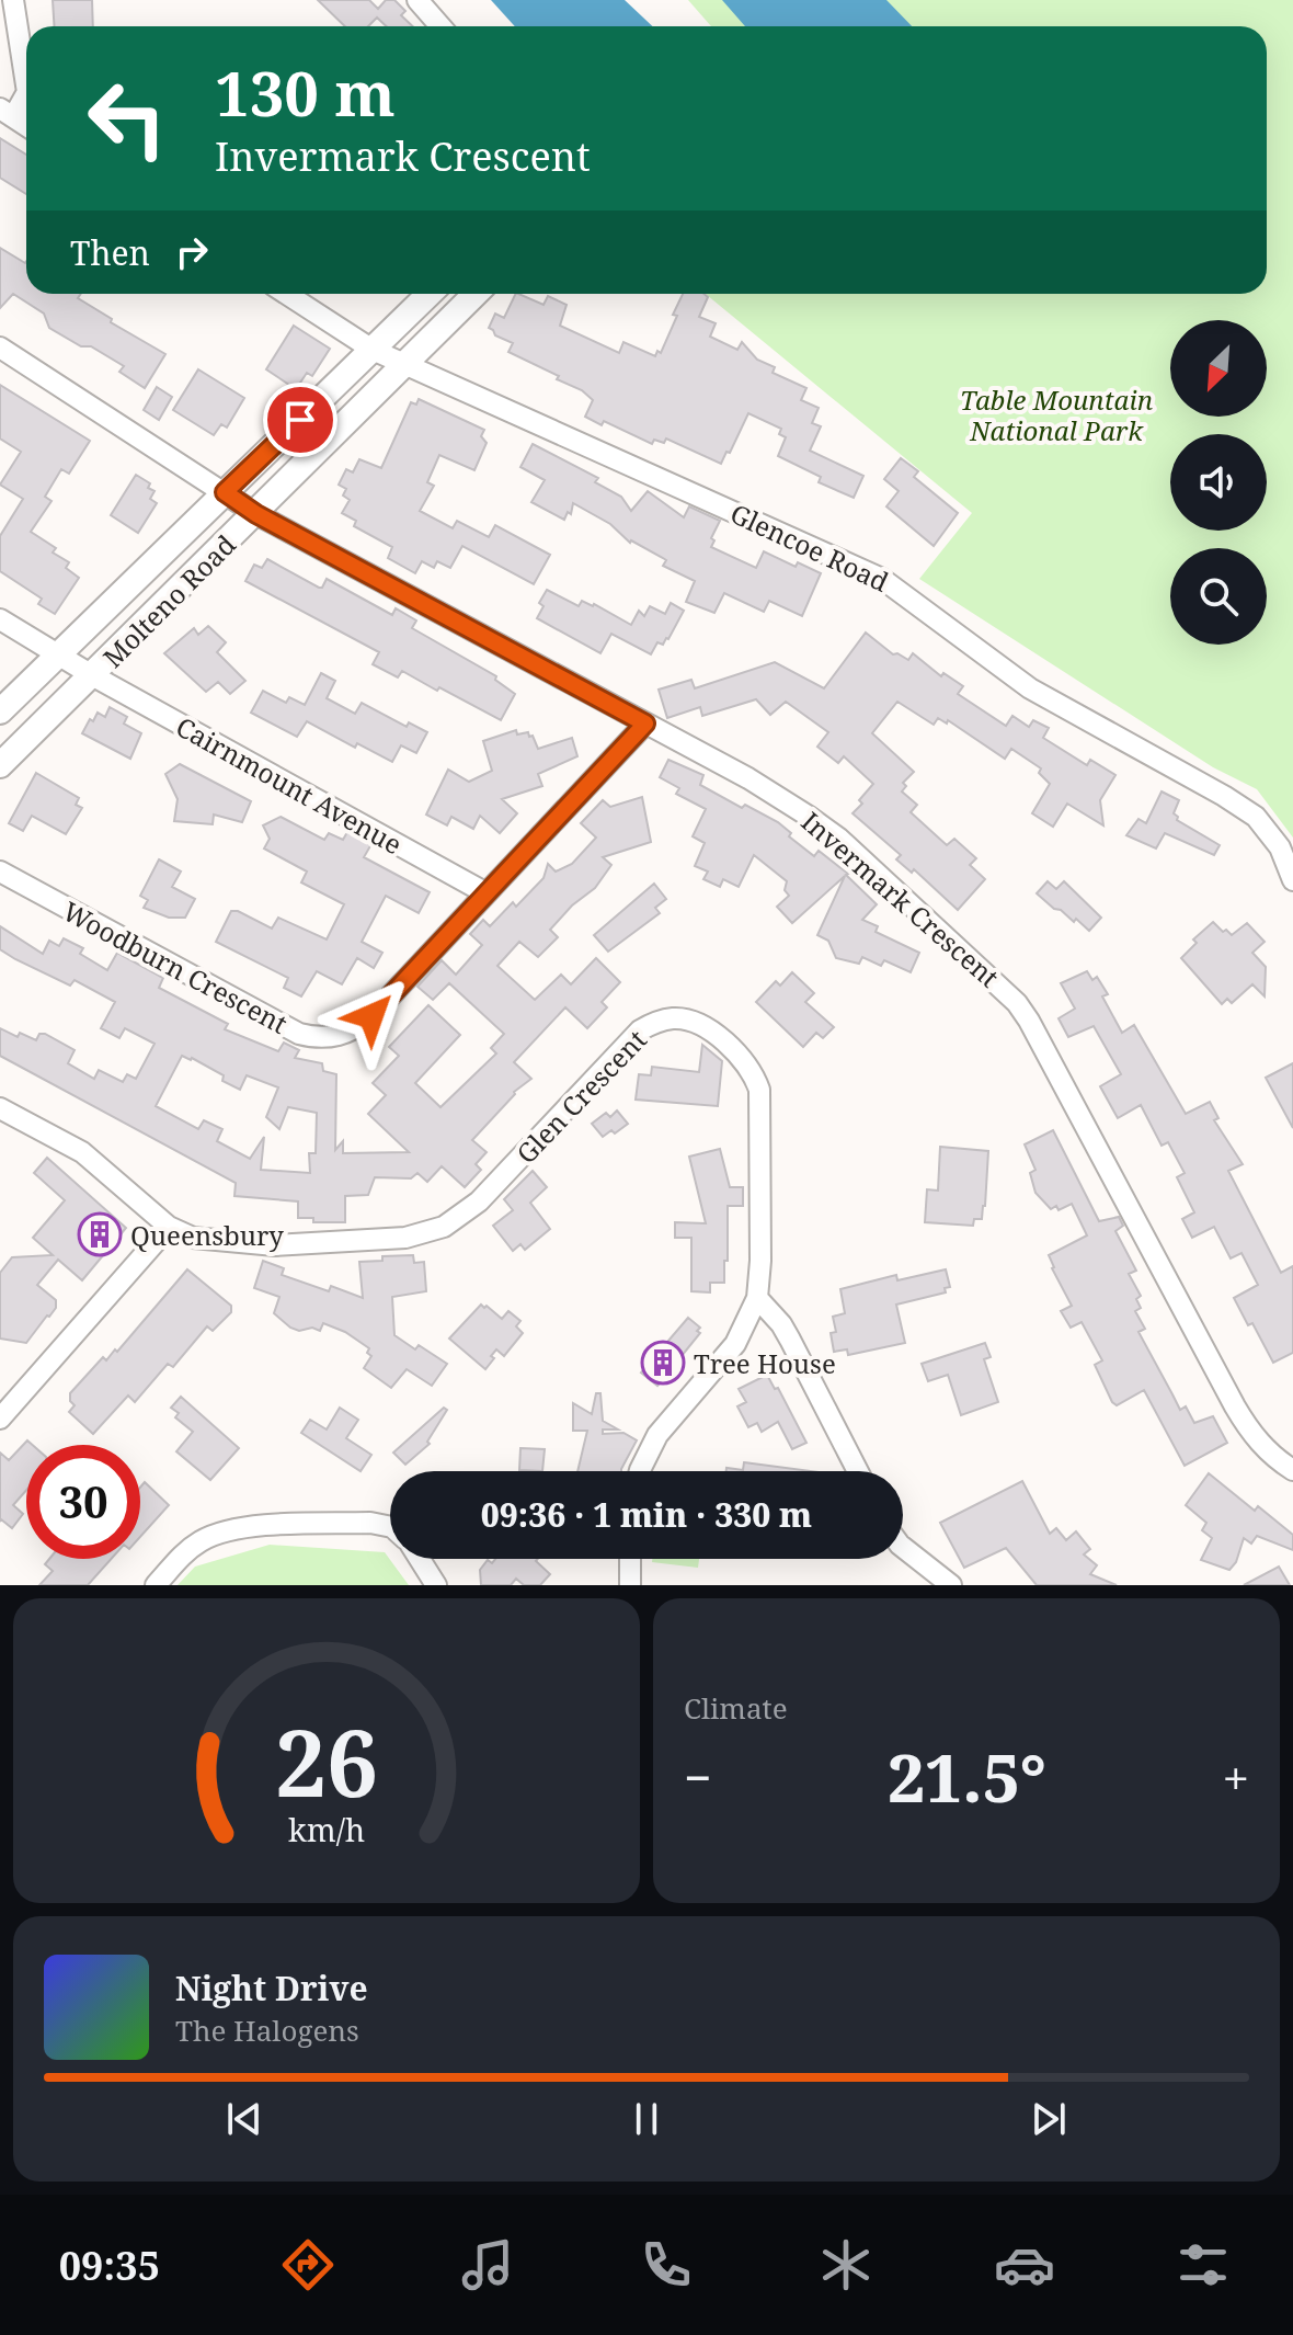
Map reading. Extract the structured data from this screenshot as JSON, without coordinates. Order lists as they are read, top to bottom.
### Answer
{
  "streets": {
    "street": [
      "Glencoe Road",
      "Molteno Road",
      "Cairnmount Avenue",
      "Invermark Crescent",
      "Woodburn Crescent",
      "Glen Crescent"
    ]
  },
  "crossings": [
    ["Glencoe Road", "Molteno Road"],
    ["Molteno Road", "Cairnmount Avenue"],
    ["Molteno Road", "Invermark Crescent"],
    ["Cairnmount Avenue", "Woodburn Crescent"],
    ["Invermark Crescent", "Woodburn Crescent"]
  ],
  "parks": ["Table Mountain National Park"],
  "places": {
    "building": ["Queensbury", "Tree House"]
  },
  "north": "bottom left",
  "page": {
    "turn": ["130 m", "Invermark Crescent"],
    "then": "Then",
    "limit": "30",
    "trip": "09:36 · 1 min · 330 m",
    "tile": "Climate",
    "heat": ["−", "21.5°", "+"],
    "song": ["Night Drive", "The Halogens"],
    "tabs": "09:35",
    "gauge": ["26", "km/h"]
  }
}
